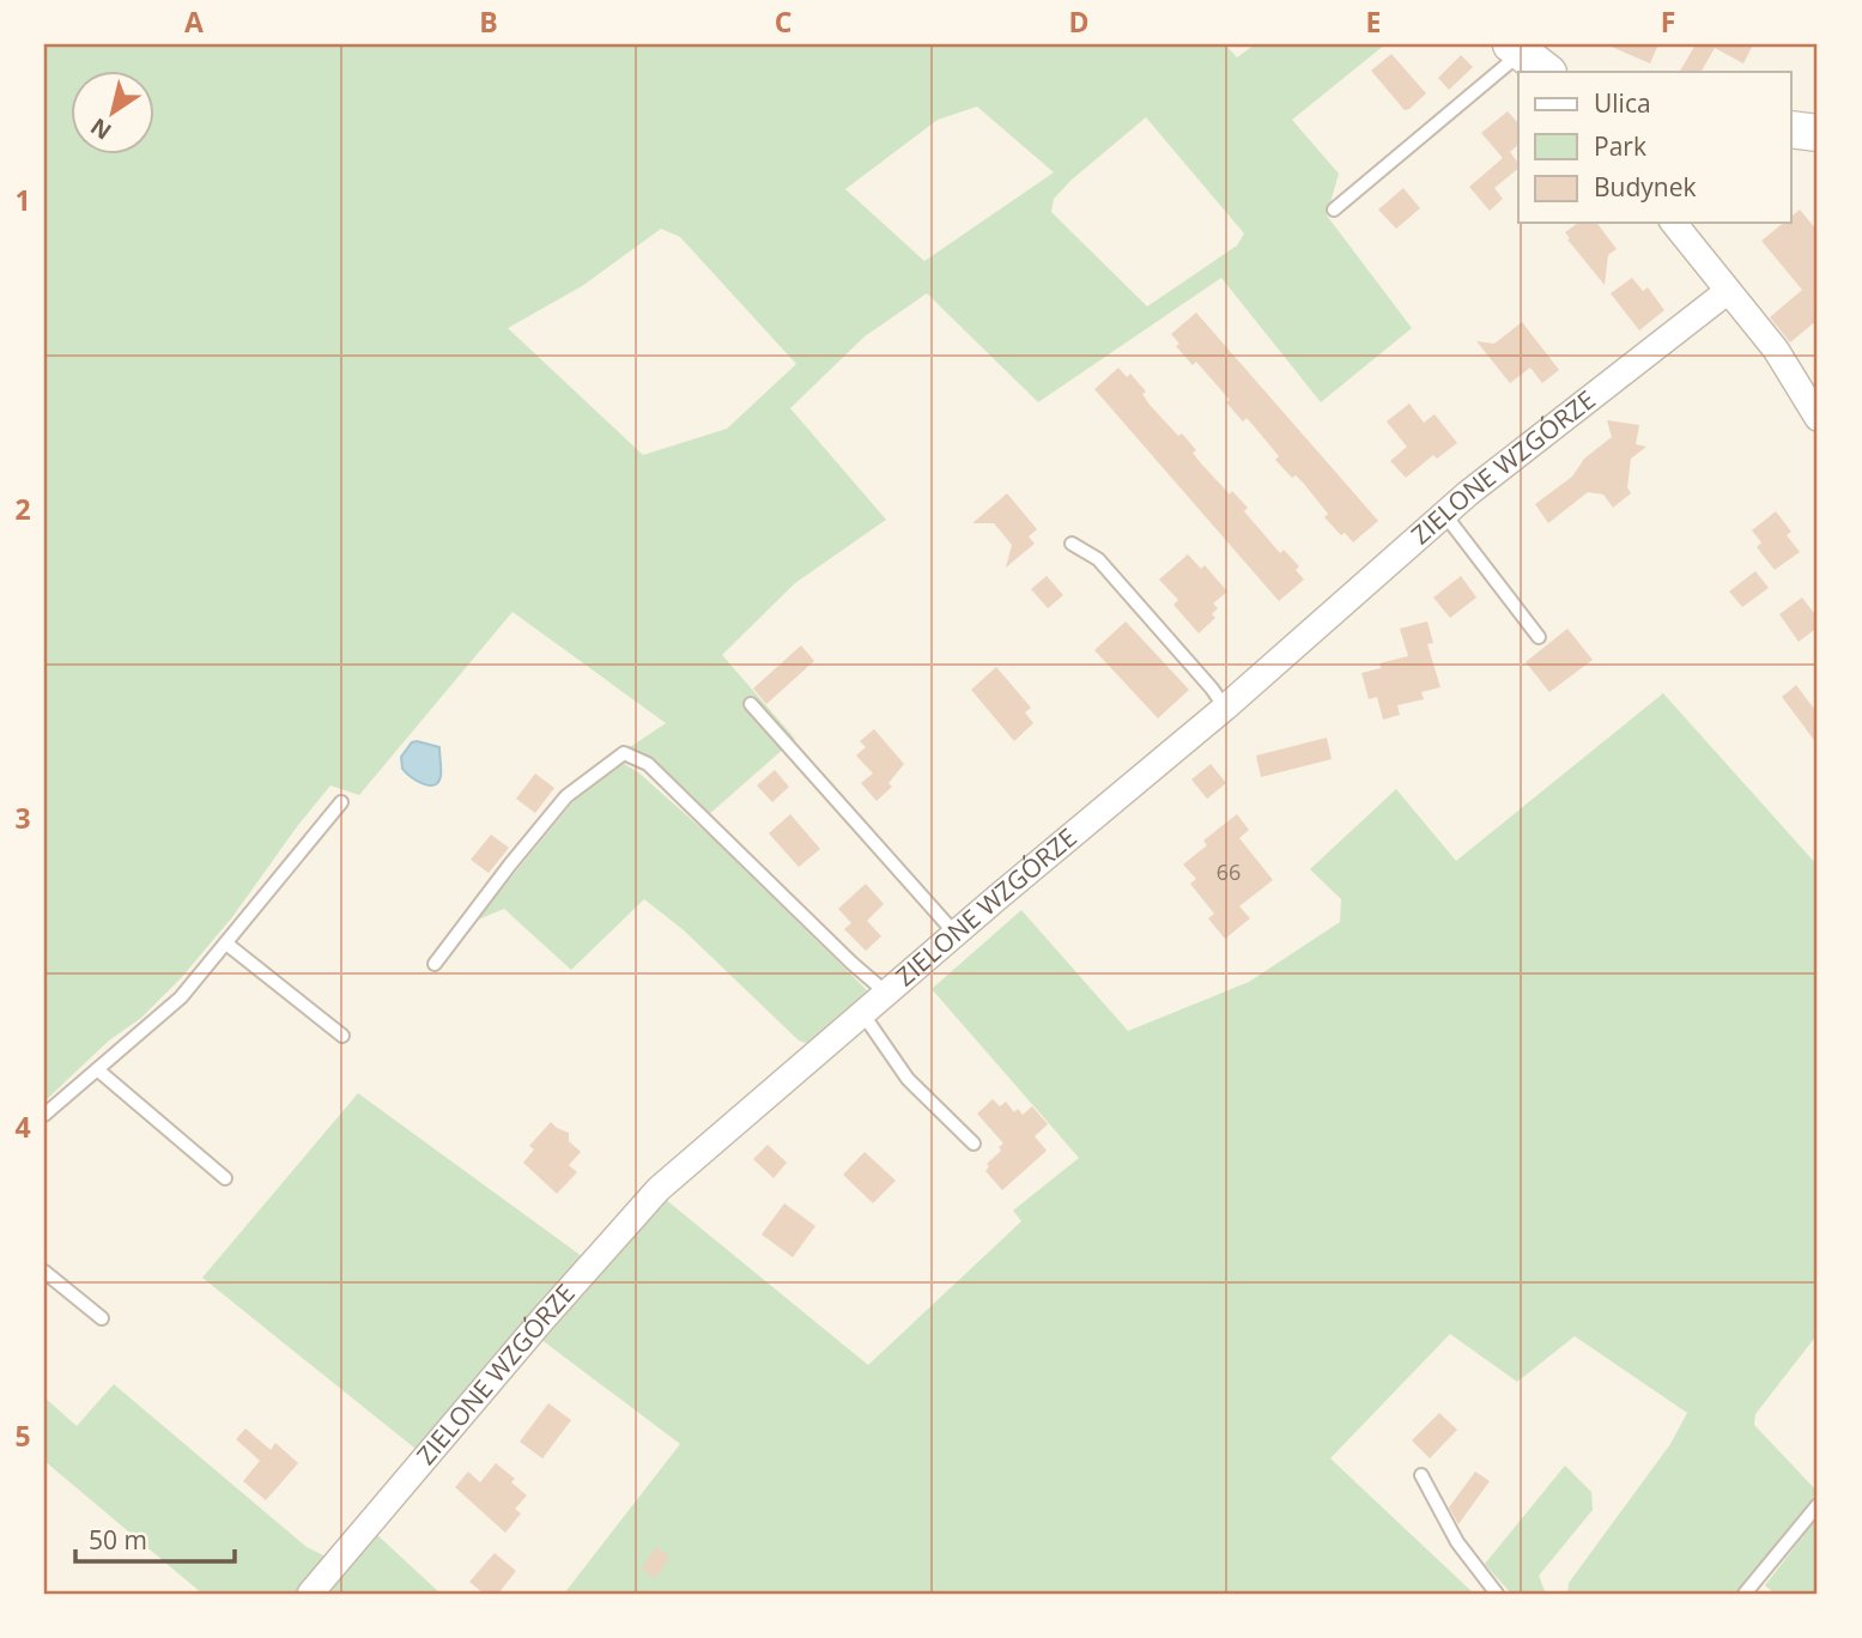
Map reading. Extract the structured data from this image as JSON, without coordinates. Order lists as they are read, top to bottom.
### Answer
{
  "streets": {
    "street": ["ZIELONE WZGÓRZE"]
  },
  "house_numbers": ["66"],
  "legend": ["Ulica", "Park", "Budynek"],
  "scale_bar": "50 m",
  "north": "bottom left",
  "grid": {
    "columns": [
      "A",
      "B",
      "C",
      "D",
      "E",
      "F"
    ],
    "rows": [
      "1",
      "2",
      "3",
      "4",
      "5"
    ]
  }
}
